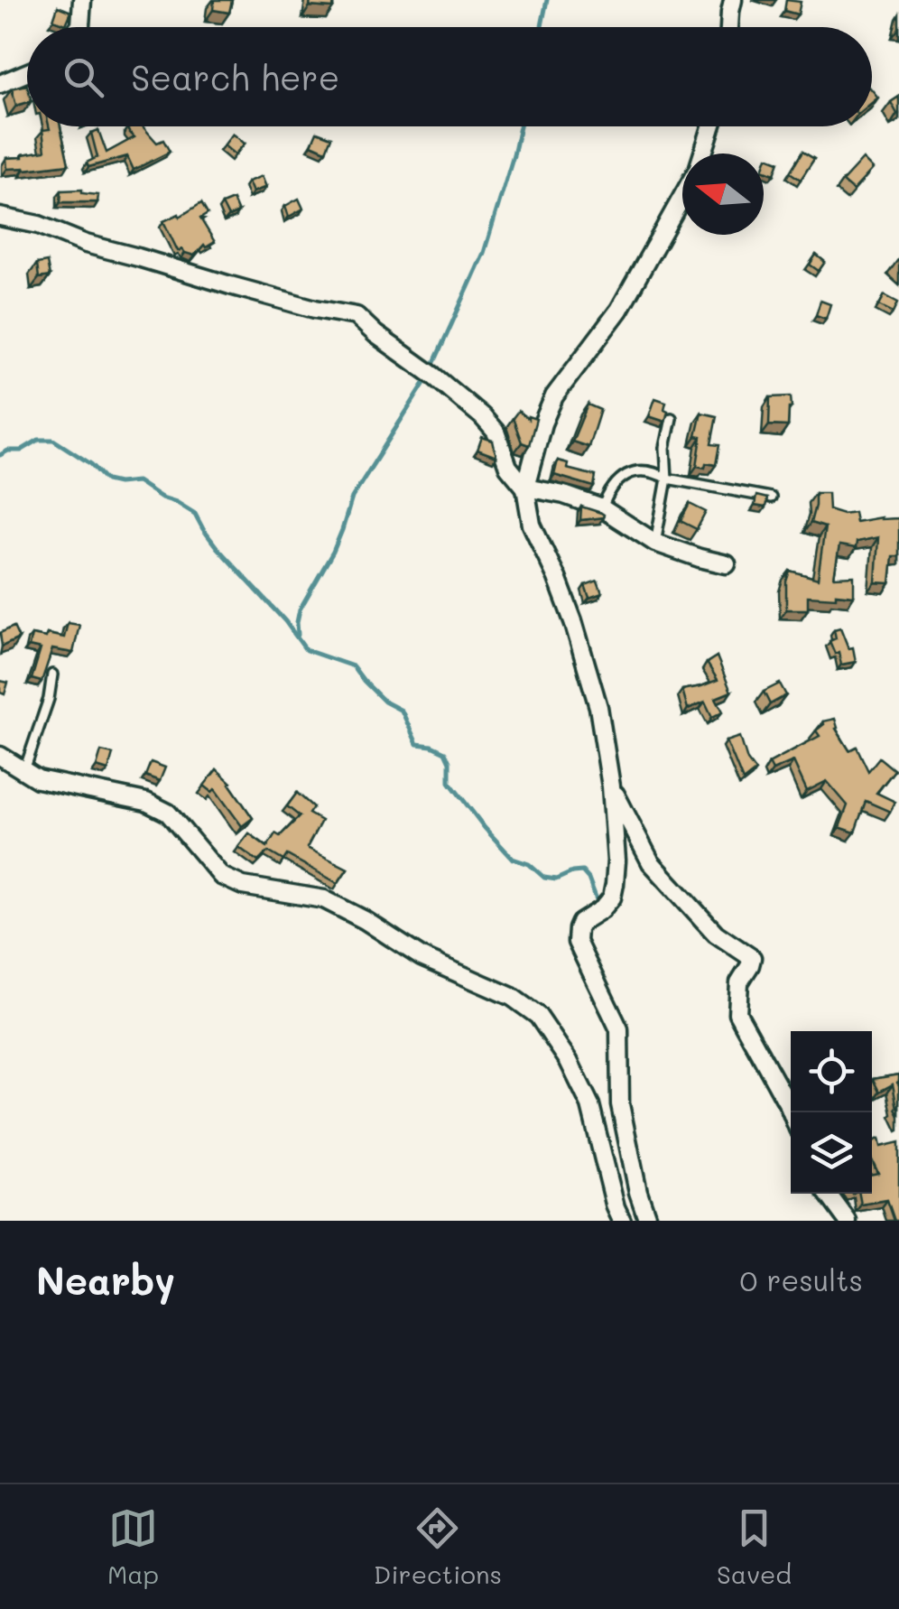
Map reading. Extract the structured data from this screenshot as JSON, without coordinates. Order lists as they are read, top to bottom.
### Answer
{
  "north": "left",
  "page": {
    "search": "Search here",
    "heading": ["Nearby", "0 results"],
    "nav": ["Map", "Directions", "Saved"]
  }
}
